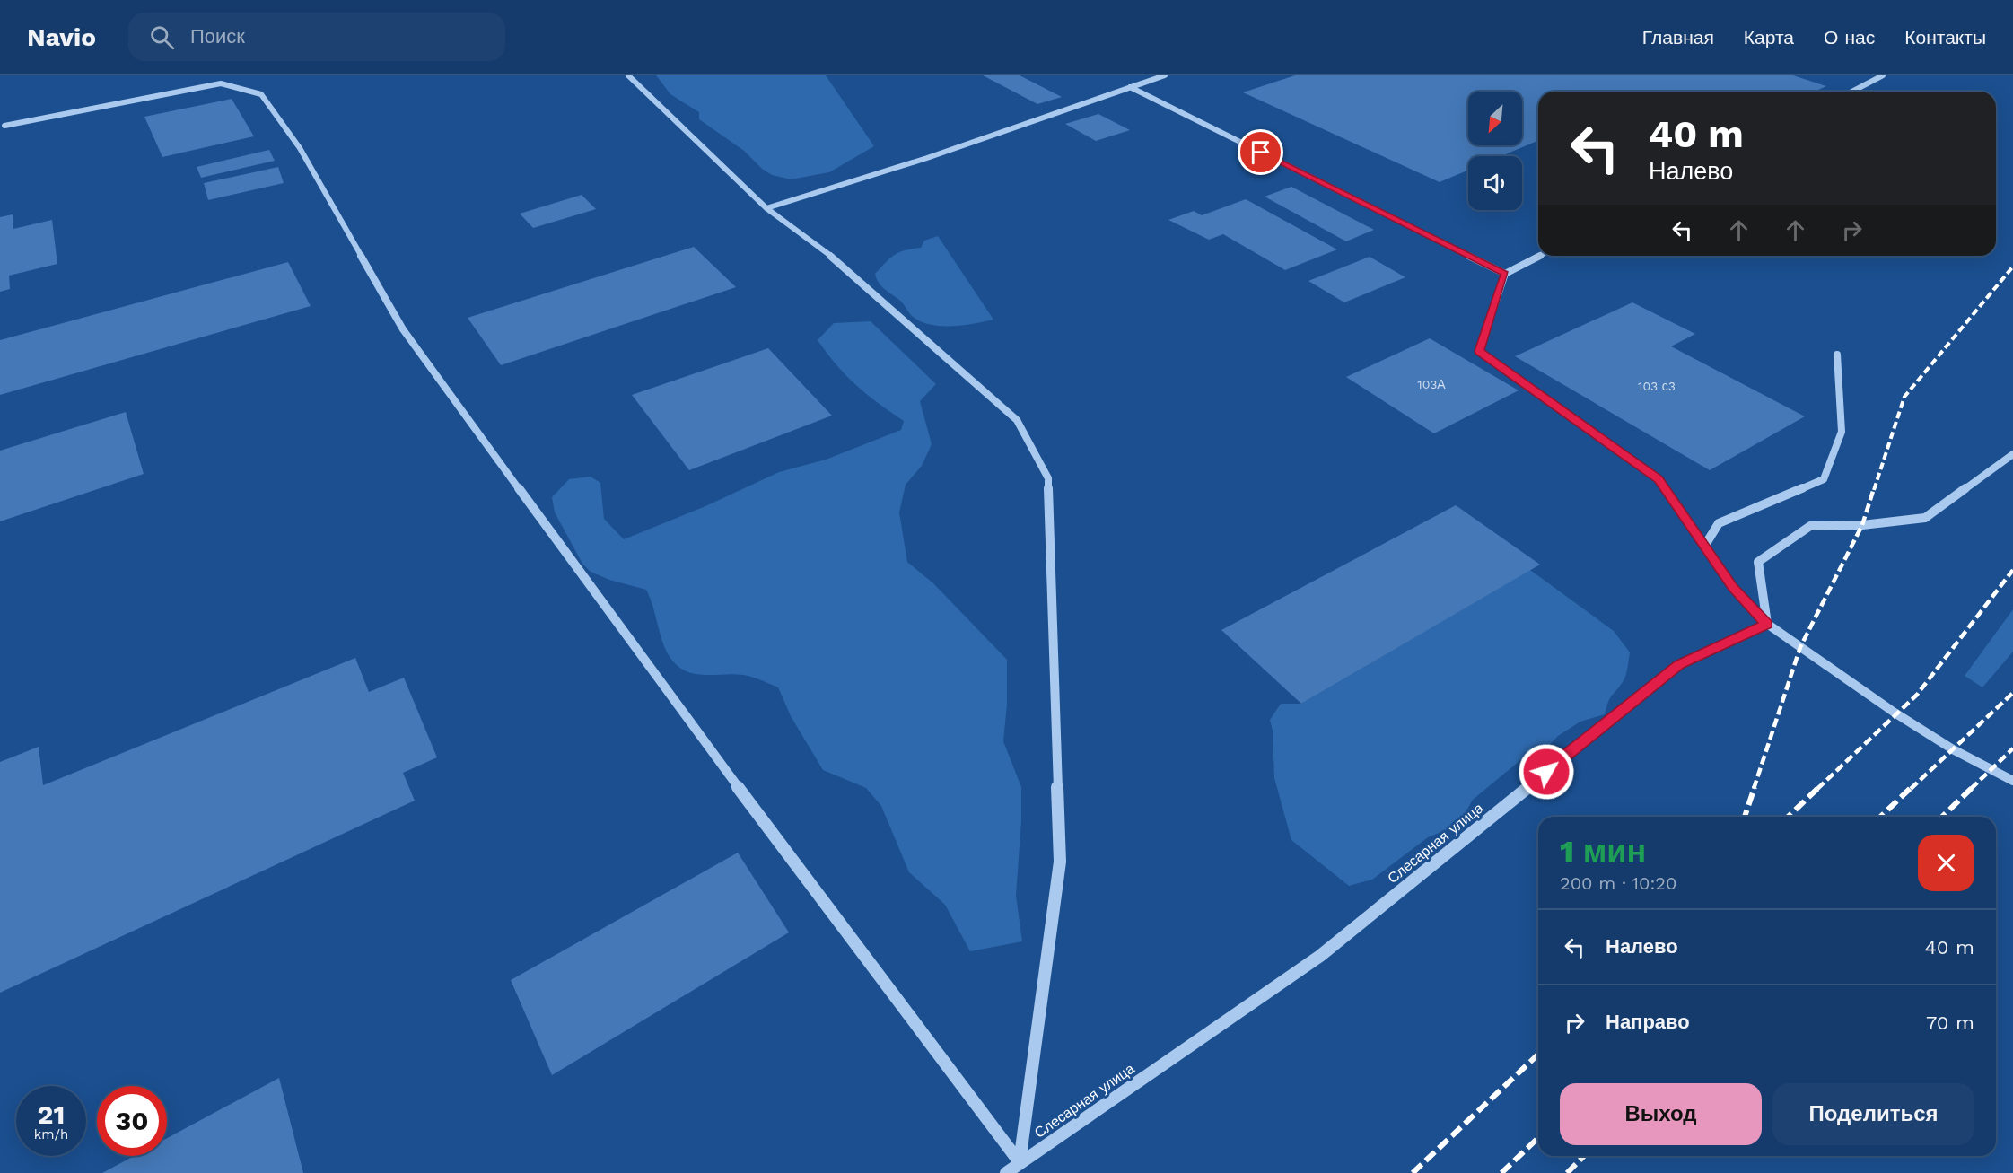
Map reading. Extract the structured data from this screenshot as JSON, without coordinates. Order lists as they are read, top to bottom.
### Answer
{
  "streets": {
    "street": ["Слесарная улица"]
  },
  "house_numbers": ["103А", "103 с3"],
  "north": "bottom left",
  "page": {
    "header": "Navio",
    "search": "Поиск",
    "nav": [
      "Главная",
      "Карта",
      "О нас",
      "Контакты"
    ],
    "turn": ["40 m", "Налево"],
    "heading": ["1 мин", "200 m · 10:20"],
    "list": [
      {
        "name": "Налево",
        "value": "40 m"
      },
      {
        "name": "Направо",
        "value": "70 m"
      }
    ],
    "buttons": ["Выход", "Поделиться"],
    "speed": "21 km/h",
    "limit": "30"
  }
}
